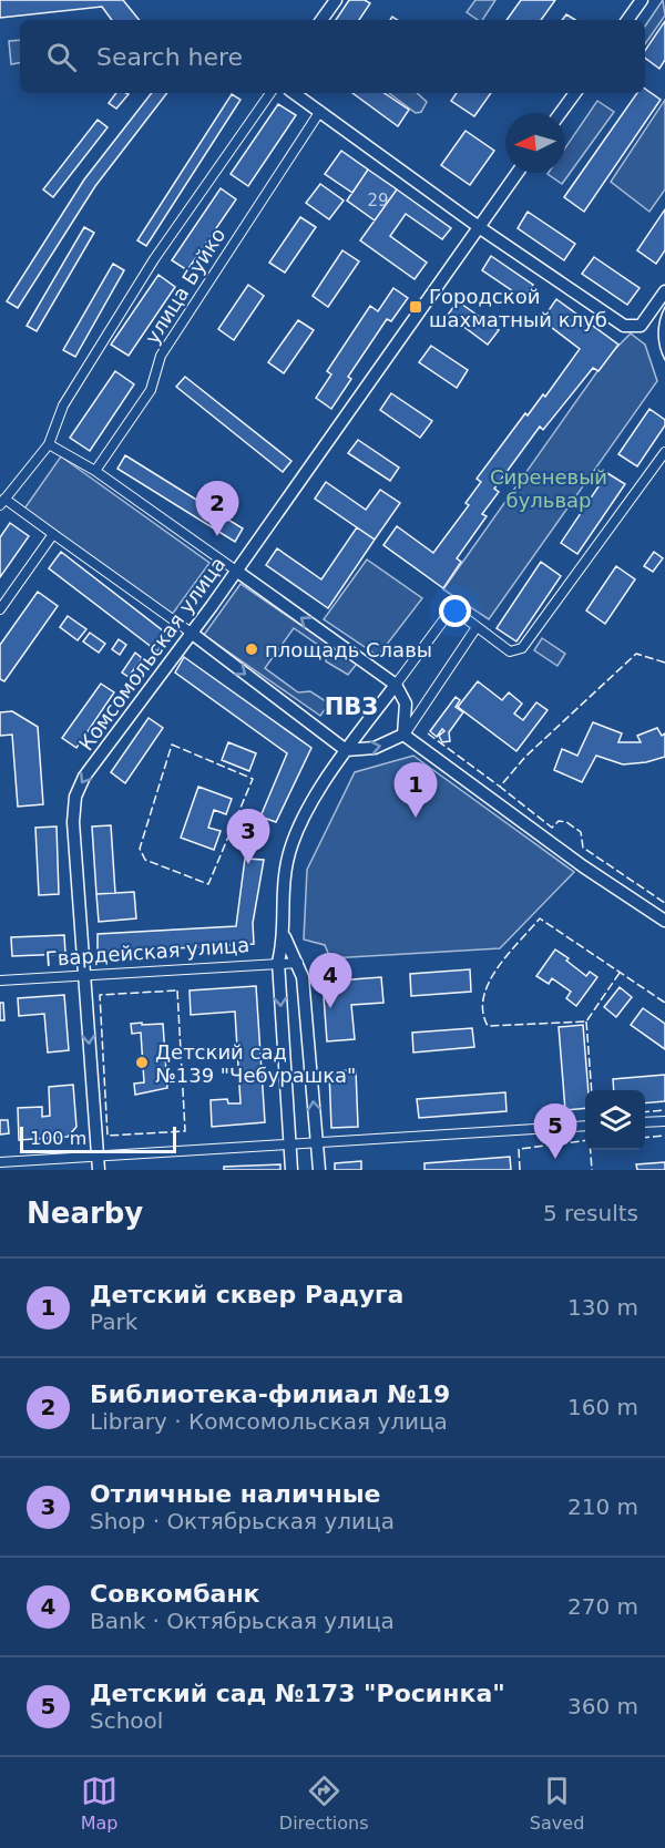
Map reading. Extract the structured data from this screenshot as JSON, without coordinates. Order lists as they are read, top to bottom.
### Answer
{
  "streets": {
    "street": ["улица Буйко", "Комсомольская улица", "Гвардейская улица"]
  },
  "crossings": [
    ["Комсомольская улица", "Гвардейская улица"]
  ],
  "one_way": ["Комсомольская улица"],
  "districts": ["ПВЗ"],
  "parks": ["Сиреневый бульвар"],
  "places": {
    "transit": ["Городской шахматный клуб"],
    "other": ["площадь Славы", "Детский сад №139 \"Чебурашка\""]
  },
  "house_numbers": ["29"],
  "scale_bar": "100 m",
  "north": "left",
  "page": {
    "search": "Search here",
    "pins": [
      "2",
      "1",
      "3",
      "4",
      "5"
    ],
    "scale": "100 m",
    "heading": ["Nearby", "5 results"],
    "list": [
      {
        "mark": "1",
        "name": "Детский сквер Радуга",
        "note": "Park",
        "value": "130 m"
      },
      {
        "mark": "2",
        "name": "Библиотека-филиал №19",
        "note": "Library · Комсомольская улица",
        "value": "160 m"
      },
      {
        "mark": "3",
        "name": "Отличные наличные",
        "note": "Shop · Октябрьская улица",
        "value": "210 m"
      },
      {
        "mark": "4",
        "name": "Совкомбанк",
        "note": "Bank · Октябрьская улица",
        "value": "270 m"
      },
      {
        "mark": "5",
        "name": "Детский сад №173 \"Росинка\"",
        "note": "School",
        "value": "360 m"
      }
    ],
    "nav": ["Map", "Directions", "Saved"]
  }
}
